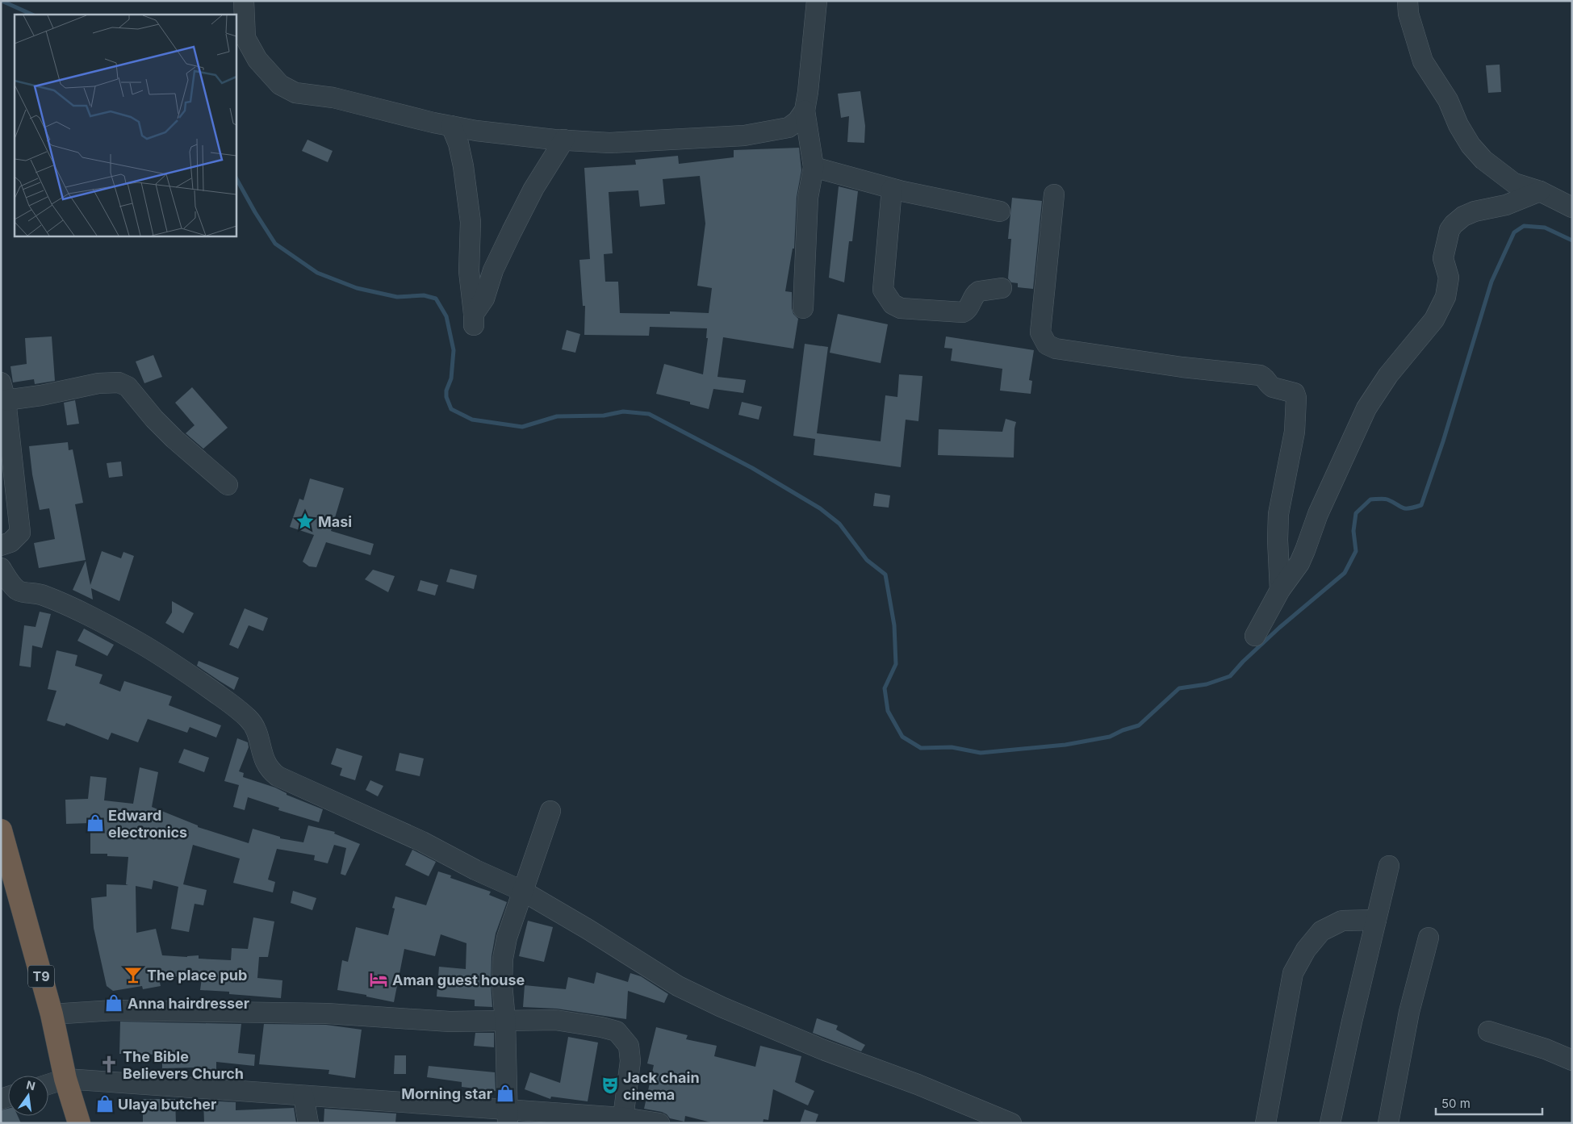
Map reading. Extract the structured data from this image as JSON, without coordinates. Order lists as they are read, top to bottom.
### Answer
{
  "streets": {
    "highway": ["T9"]
  },
  "places": {
    "place": ["Masi"],
    "shop": [
      "Edward electronics",
      "Anna hairdresser",
      "Morning star",
      "Ulaya butcher"
    ],
    "bar": ["The place pub"],
    "hotel": ["Aman guest house"],
    "church": ["The Bible Believers Church"],
    "theatre": ["Jack chain cinema"]
  },
  "scale_bar": "50 m",
  "north": "top"
}
